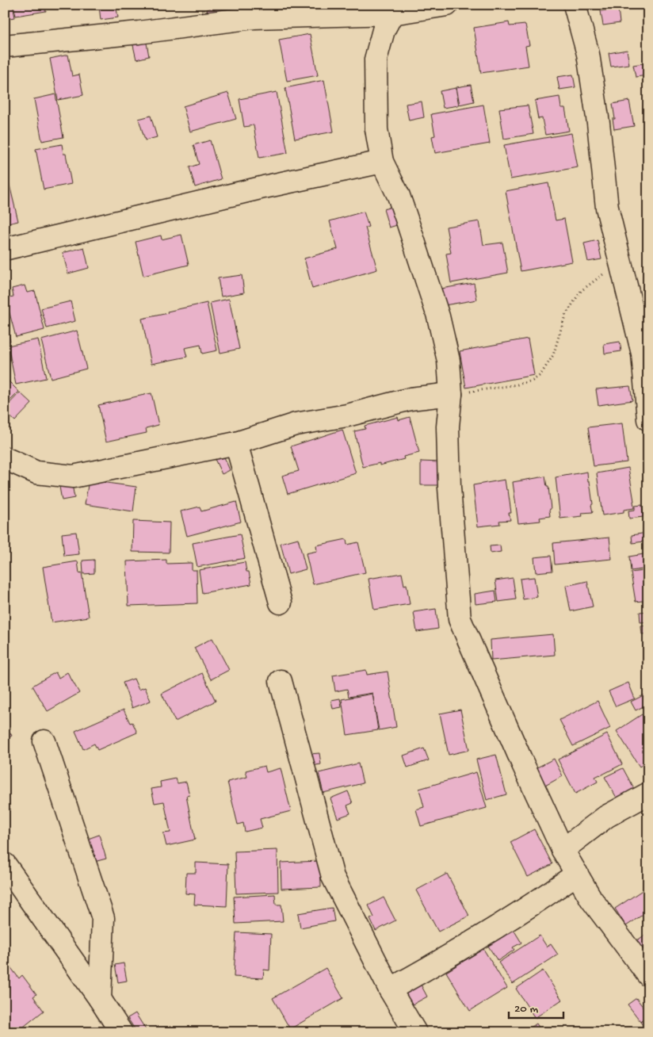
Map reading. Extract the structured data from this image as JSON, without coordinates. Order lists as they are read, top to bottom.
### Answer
{
  "scale_bar": "20 m"
}
